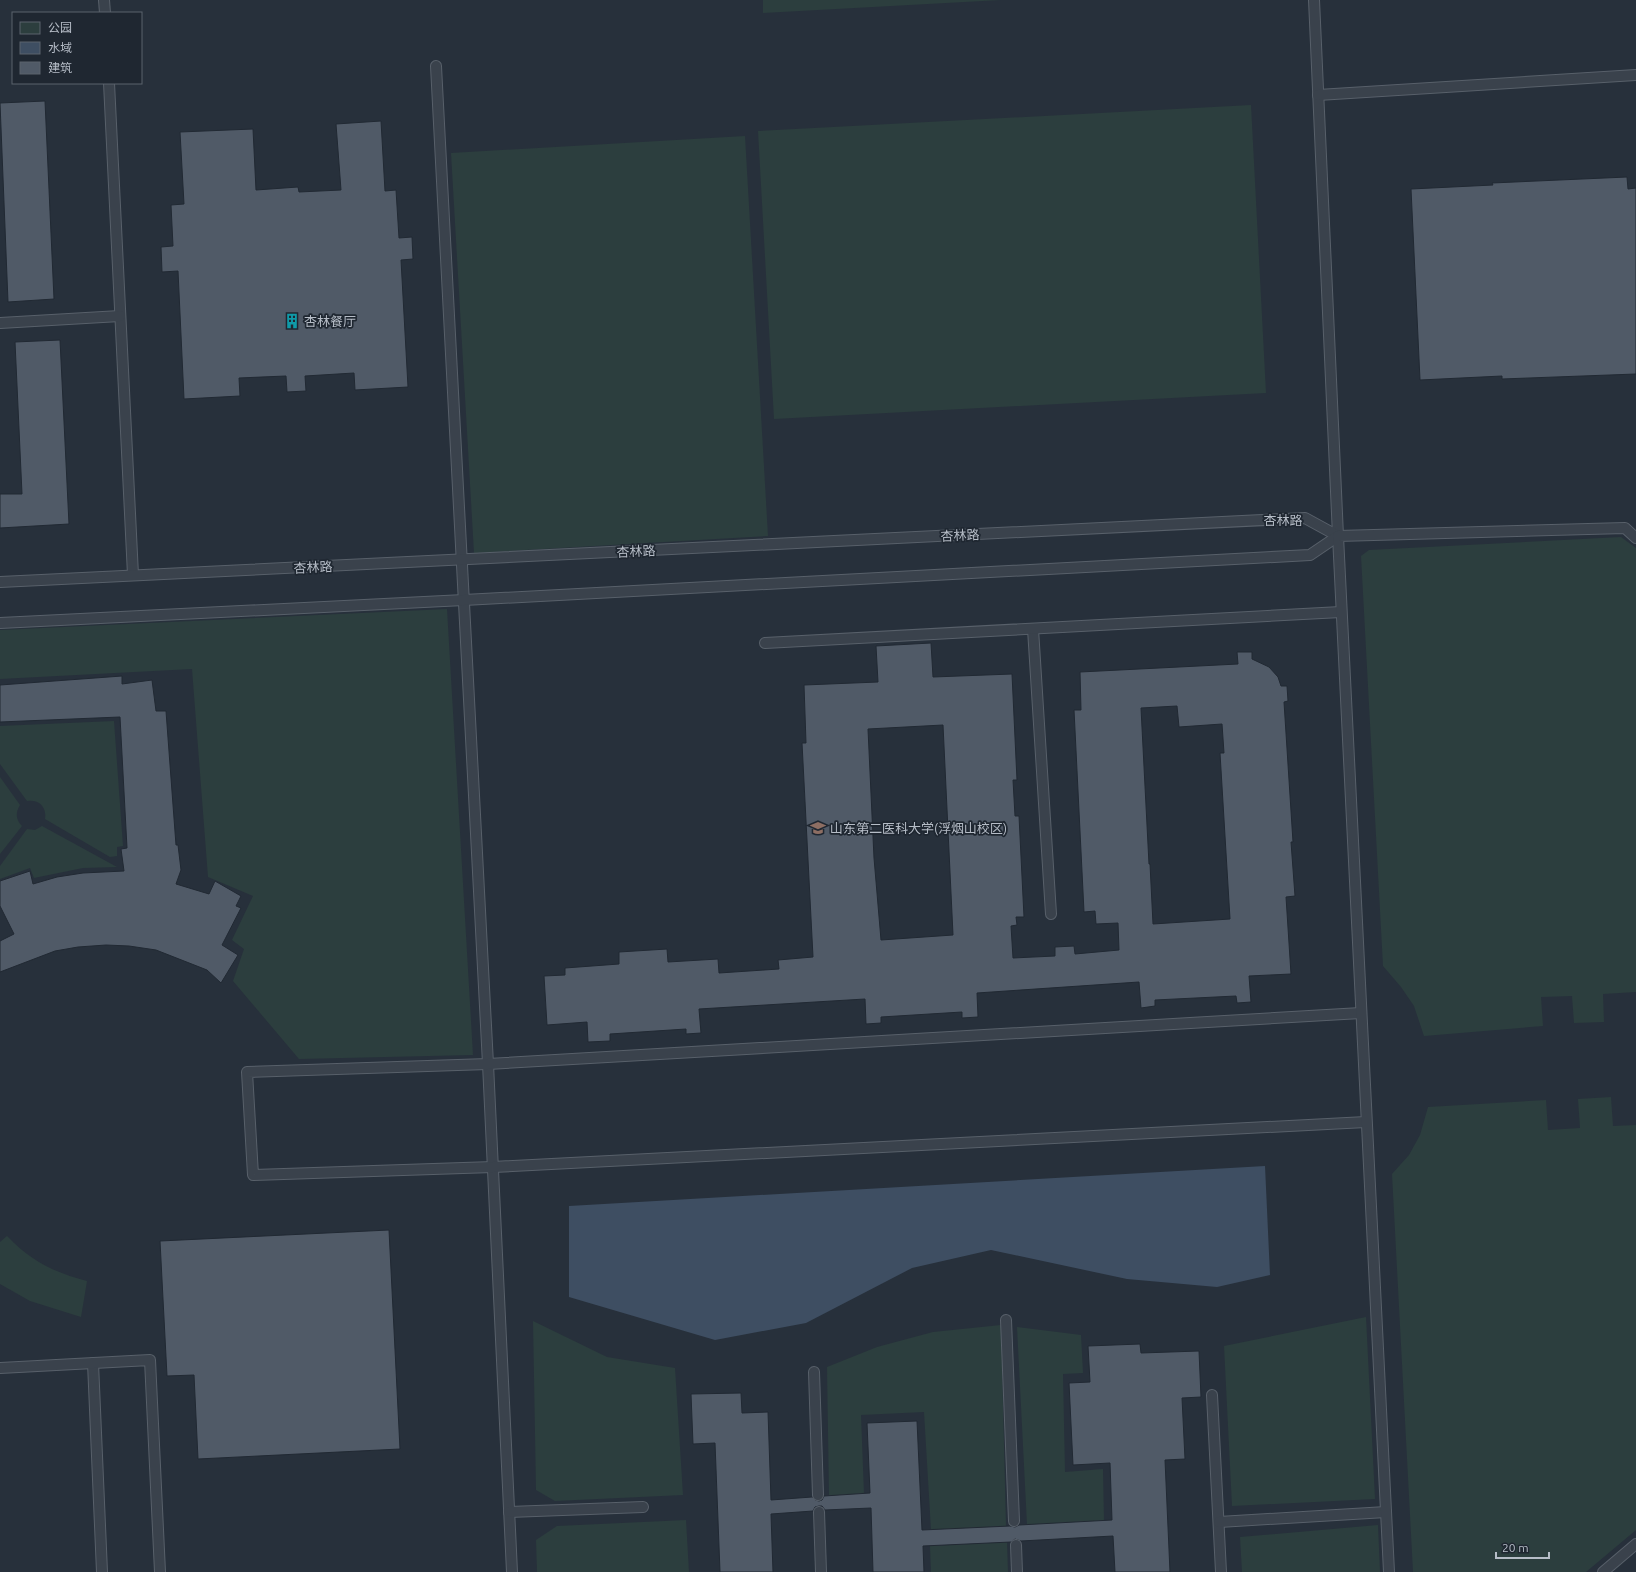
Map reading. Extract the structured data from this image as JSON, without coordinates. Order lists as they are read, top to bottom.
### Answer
{
  "streets": {
    "lane": ["杏林路"]
  },
  "places": {
    "building": ["杏林餐厅"],
    "school or university": ["山东第二医科大学(浮烟山校区)"]
  },
  "legend": ["公园", "水域", "建筑"],
  "scale_bar": "20 m"
}
